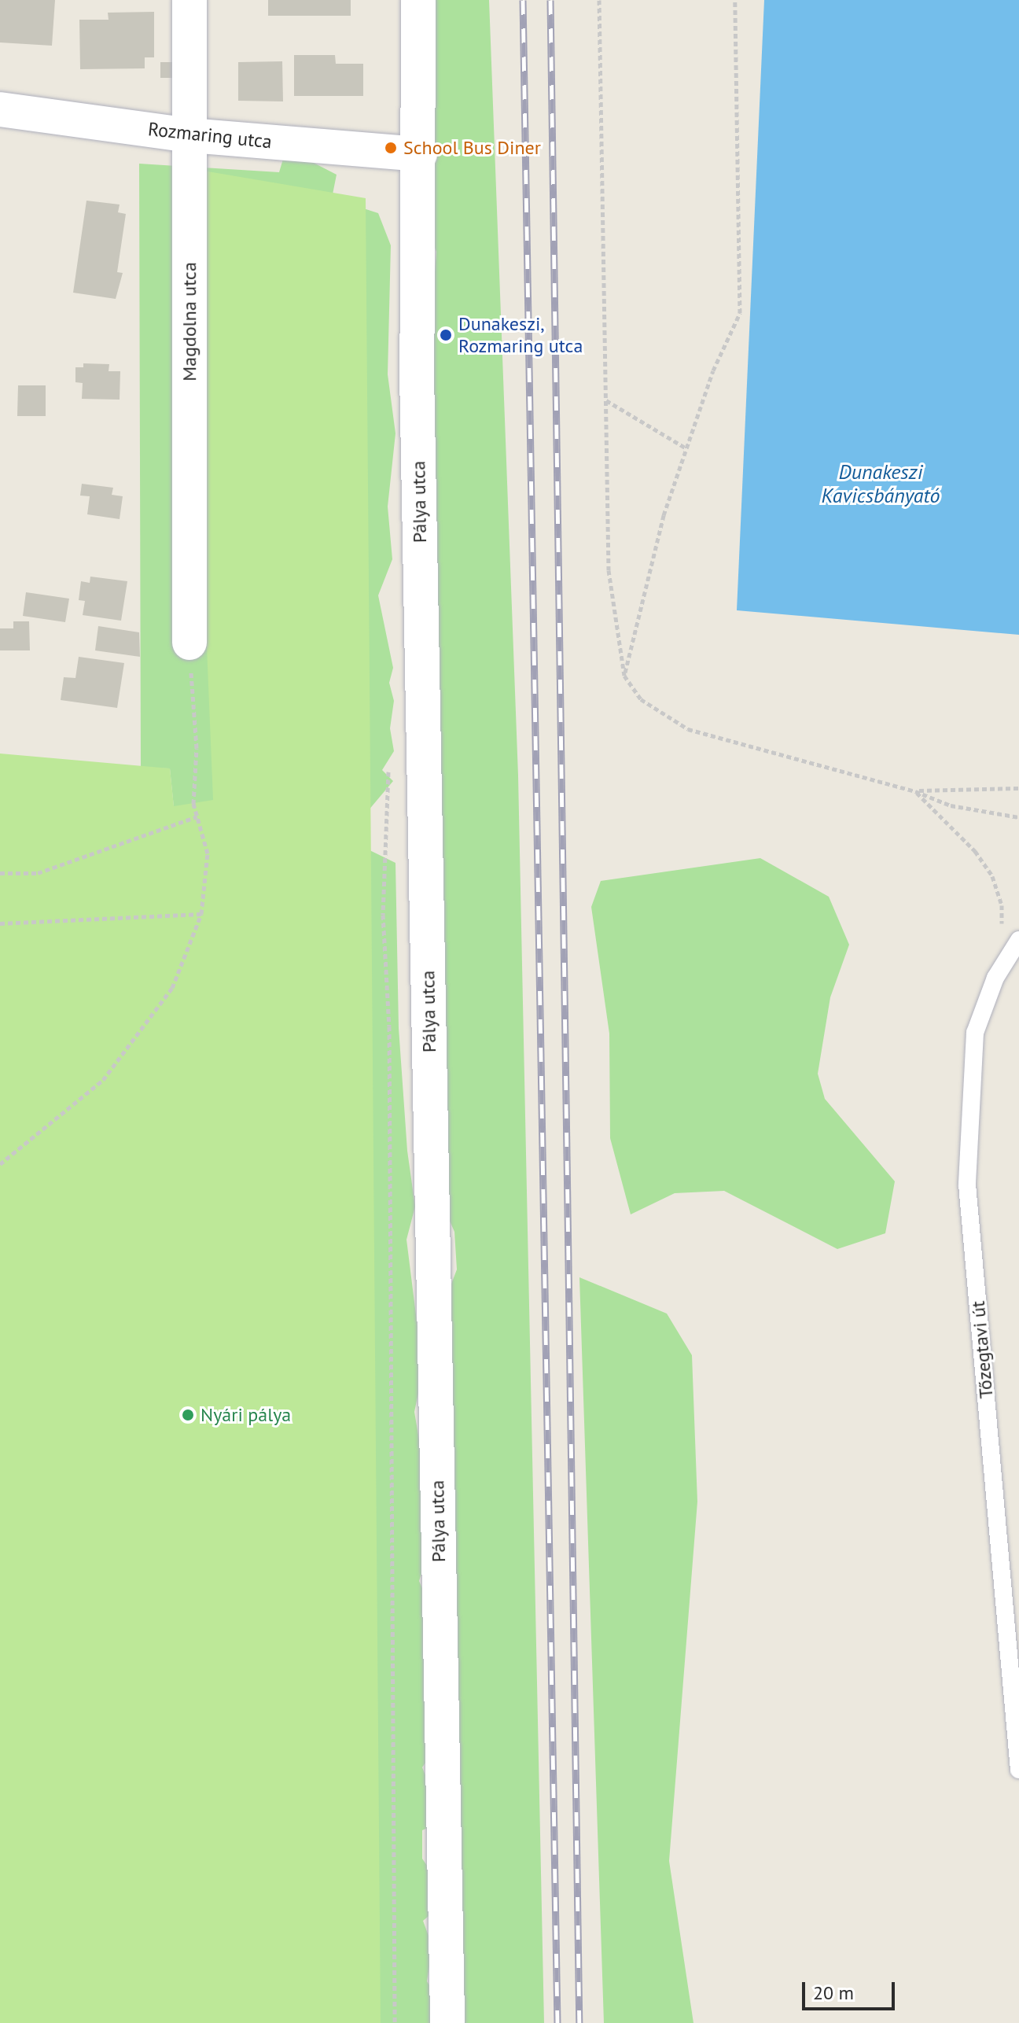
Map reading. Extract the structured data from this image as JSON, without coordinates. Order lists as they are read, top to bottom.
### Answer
{
  "streets": {
    "street": ["Rozmaring utca", "Magdolna utca", "Pálya utca"],
    "lane": ["Tőzegtavi út"]
  },
  "crossings": [
    ["Rozmaring utca", "Magdolna utca"],
    ["Rozmaring utca", "Pálya utca"]
  ],
  "water": ["Dunakeszi Kavicsbányató"],
  "places": ["School Bus Diner", "Dunakeszi, Rozmaring utca", "Nyári pálya"],
  "scale_bar": "20 m"
}
